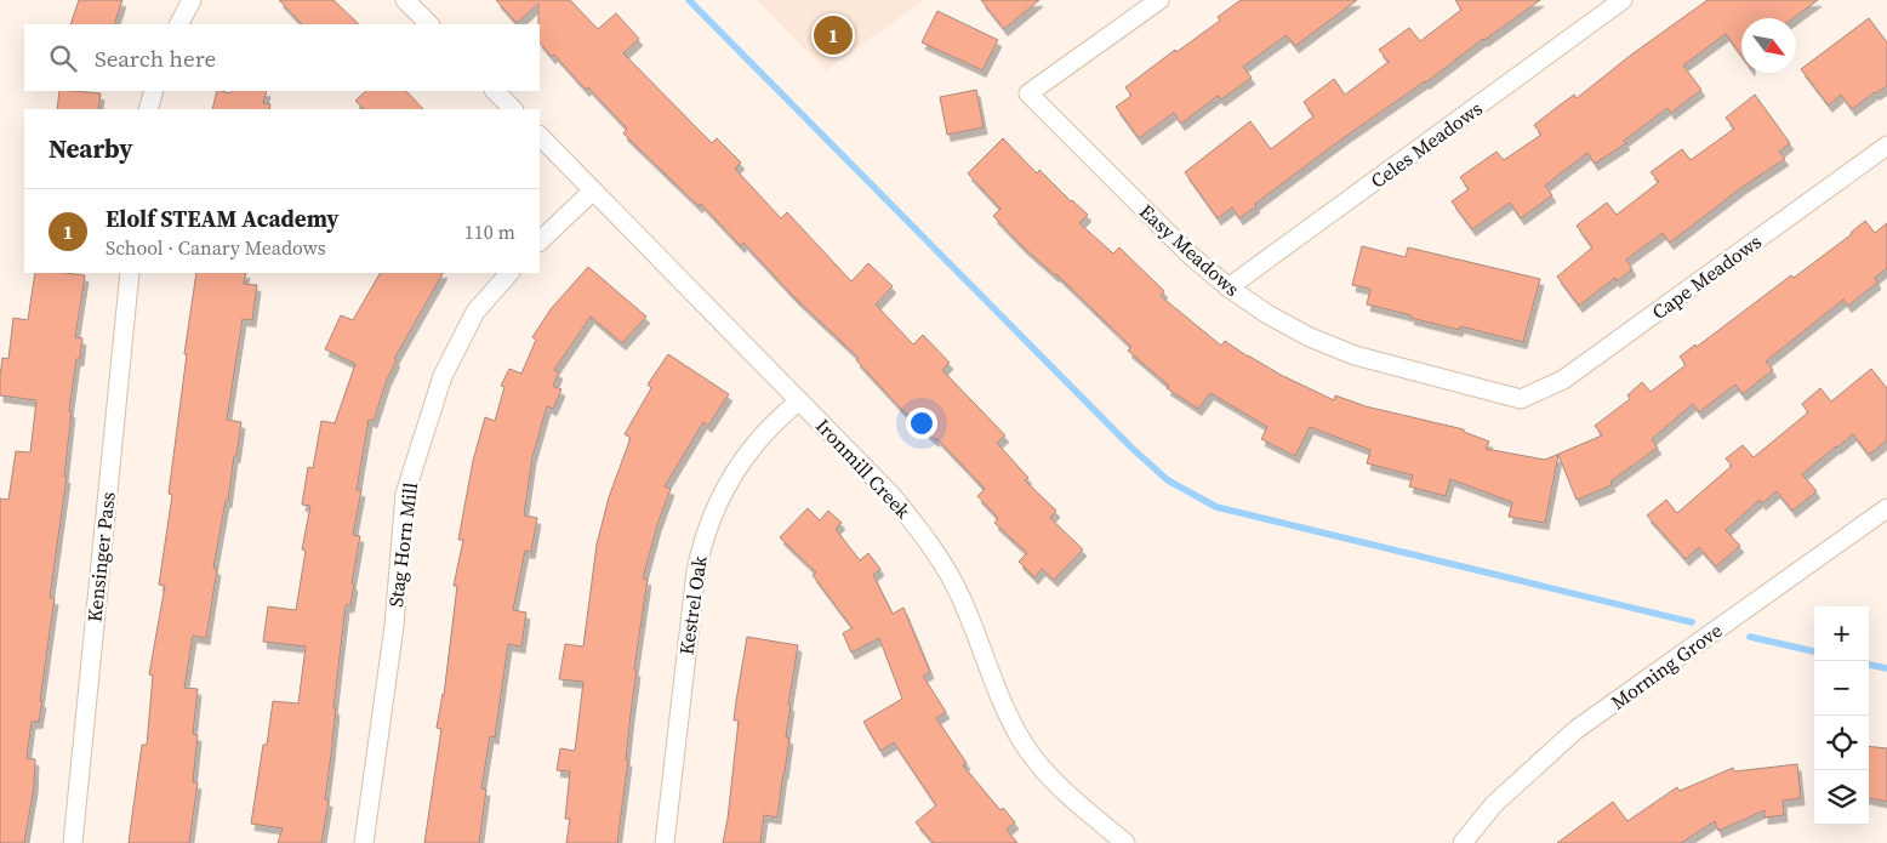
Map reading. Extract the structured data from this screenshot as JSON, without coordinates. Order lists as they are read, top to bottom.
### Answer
{
  "streets": {
    "street": [
      "Celes Meadows",
      "Easy Meadows",
      "Cape Meadows",
      "Ironmill Creek",
      "Stag Horn Mill",
      "Kensinger Pass",
      "Kestrel Oak",
      "Morning Grove"
    ]
  },
  "crossings": [
    ["Celes Meadows", "Easy Meadows"],
    ["Easy Meadows", "Cape Meadows"],
    ["Ironmill Creek", "Kestrel Oak"]
  ],
  "north": "bottom right",
  "page": {
    "pins": "1",
    "search": "Search here",
    "heading": "Nearby",
    "list": [
      {
        "mark": "1",
        "name": "Elolf STEAM Academy",
        "note": "School · Canary Meadows",
        "value": "110 m"
      }
    ],
    "map_buttons": ["+", "−"]
  }
}
